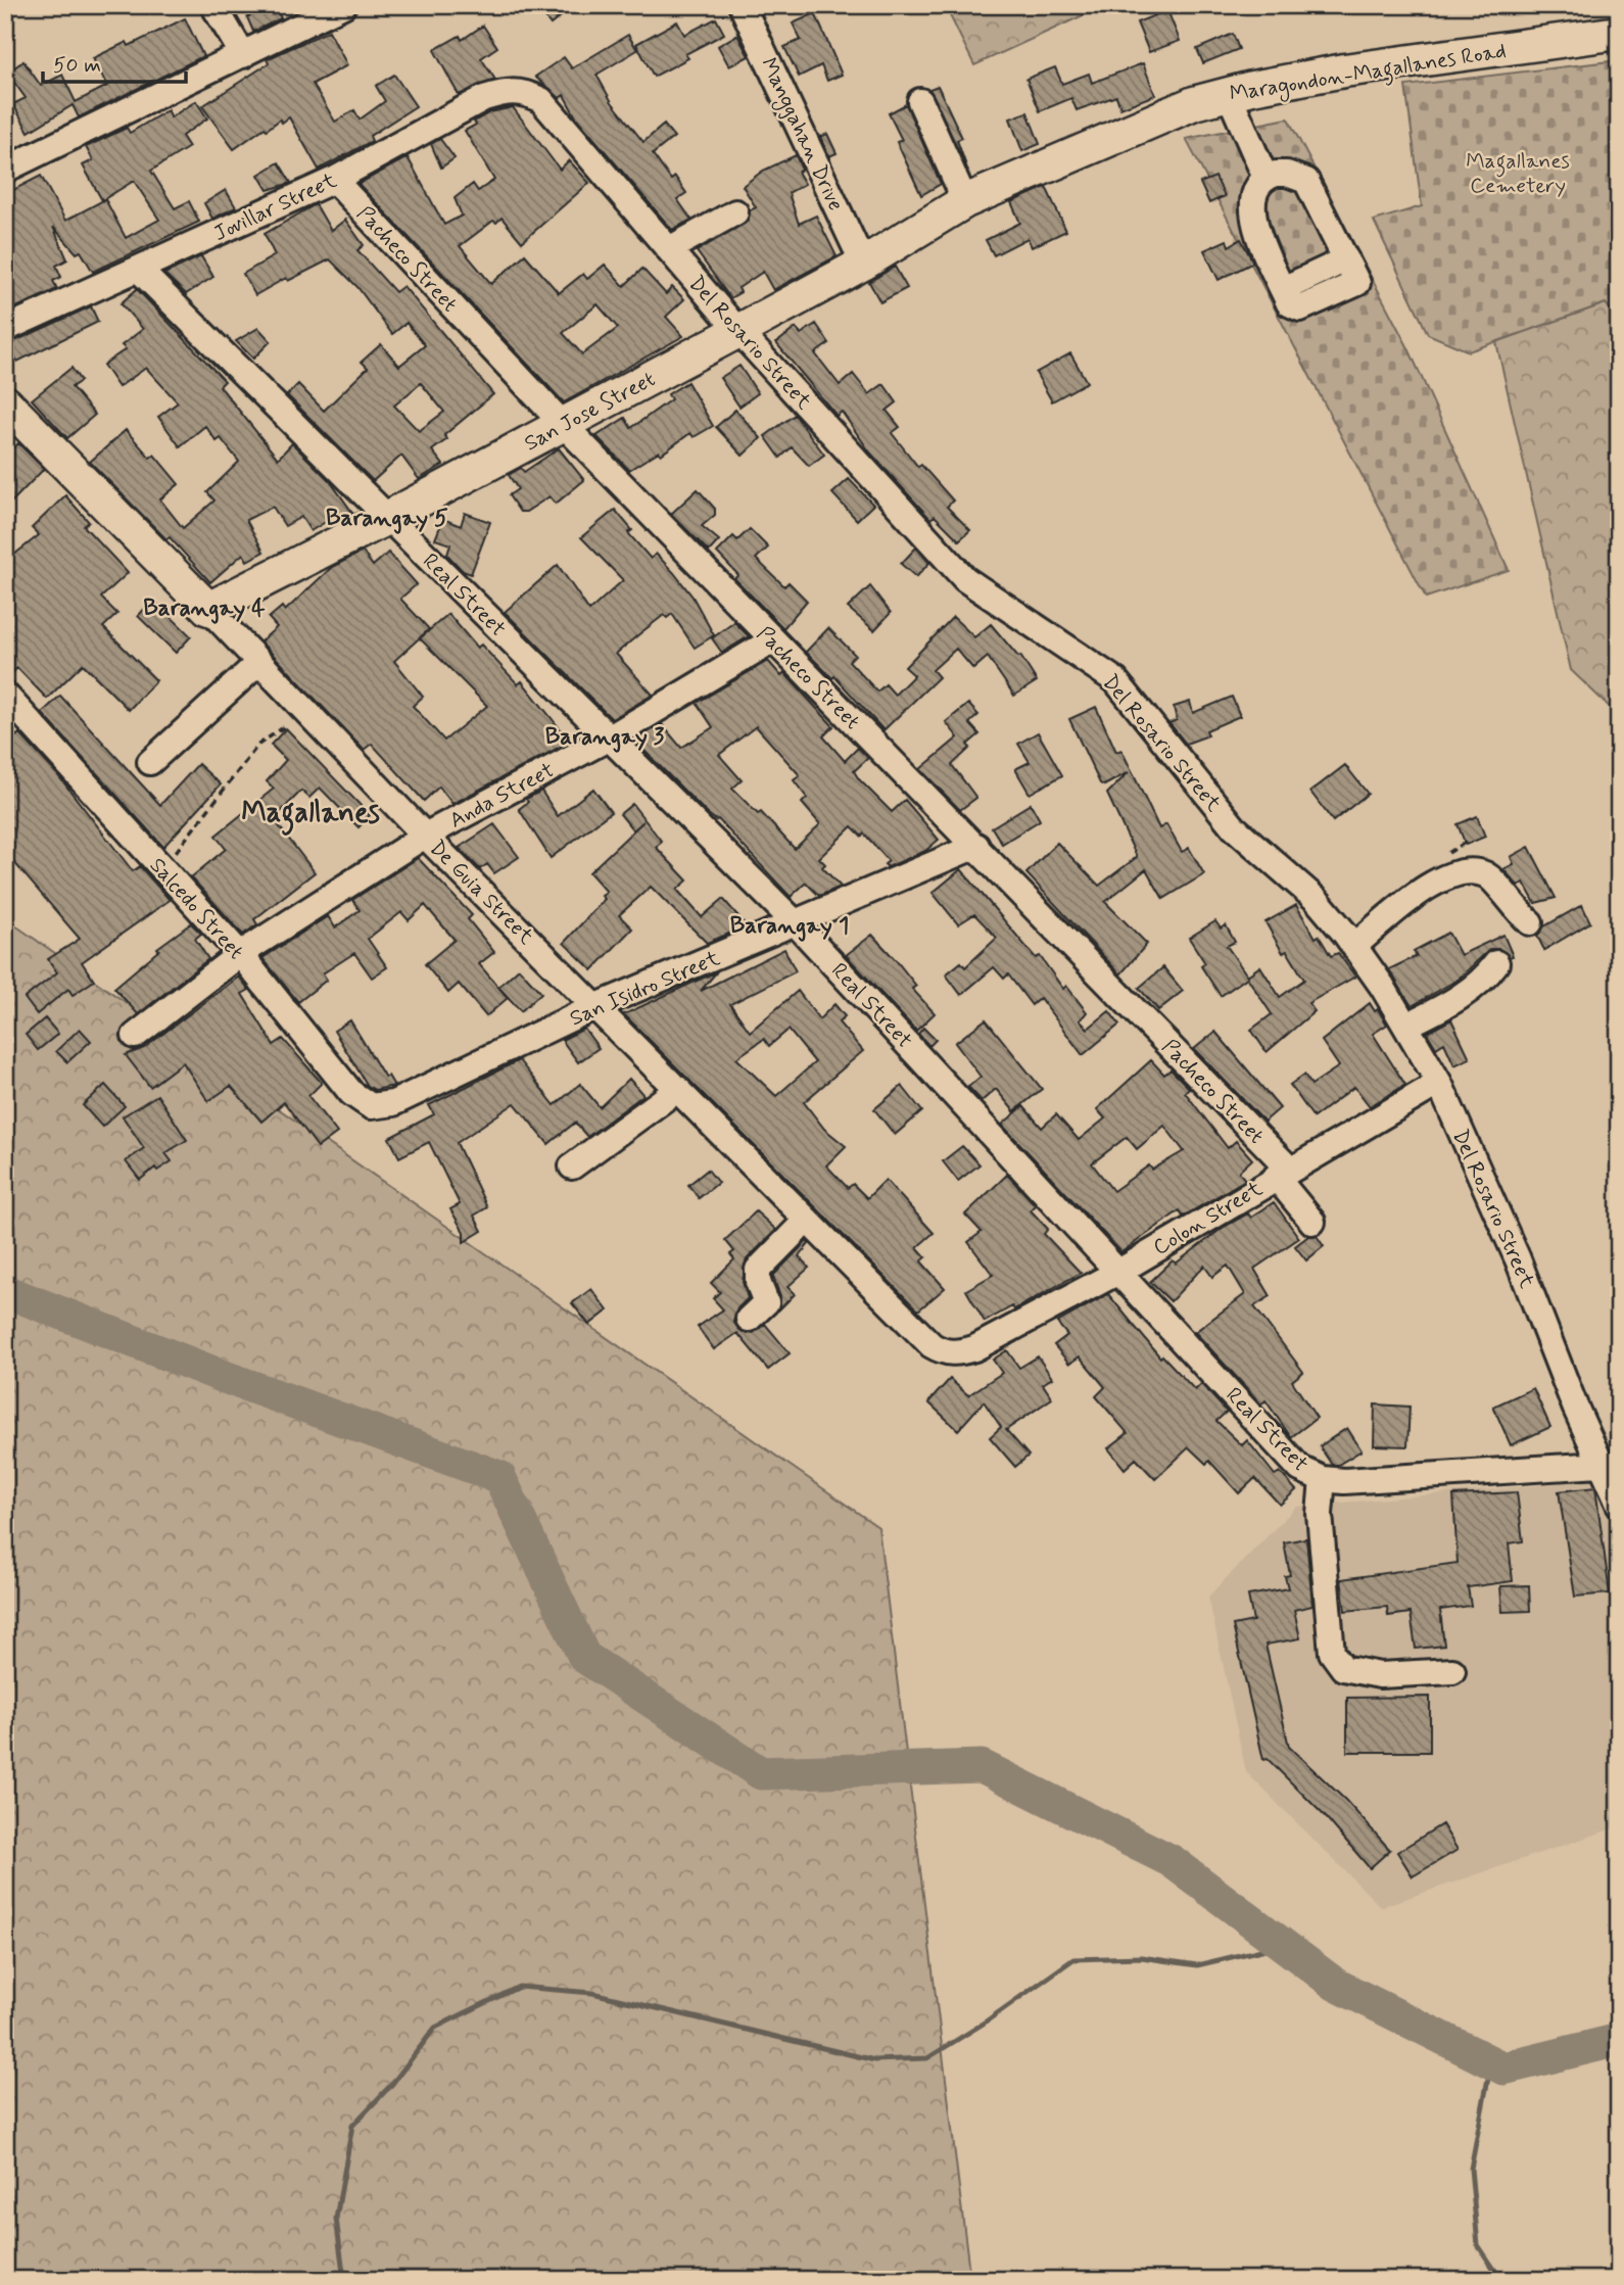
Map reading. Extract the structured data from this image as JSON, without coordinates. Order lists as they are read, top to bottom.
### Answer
{
  "streets": {
    "main road": ["Maragondon-Magallanes Road", "San Jose Street", "De Guia Street"],
    "street": [
      "Manggahan Drive",
      "Jovillar Street",
      "Pacheco Street",
      "Del Rosario Street",
      "Real Street",
      "Anda Street",
      "Salcedo Street",
      "San Isidro Street",
      "Colon Street"
    ]
  },
  "crossings": [
    ["Maragondon-Magallanes Road", "San Jose Street"],
    ["Manggahan Drive", "San Jose Street"],
    ["Jovillar Street", "Pacheco Street"],
    ["Jovillar Street", "Del Rosario Street"],
    ["Jovillar Street", "Real Street"],
    ["Pacheco Street", "San Jose Street"],
    ["Pacheco Street", "Anda Street"],
    ["Pacheco Street", "San Isidro Street"],
    ["Pacheco Street", "Colon Street"],
    ["Del Rosario Street", "San Jose Street"],
    ["Del Rosario Street", "Real Street"],
    ["Del Rosario Street", "Colon Street"],
    ["San Jose Street", "Real Street"],
    ["San Jose Street", "De Guia Street"],
    ["Real Street", "Anda Street"],
    ["Real Street", "San Isidro Street"],
    ["Real Street", "Colon Street"],
    ["Anda Street", "De Guia Street"],
    ["Anda Street", "Salcedo Street"],
    ["De Guia Street", "San Isidro Street"],
    ["De Guia Street", "Colon Street"],
    ["Salcedo Street", "San Isidro Street"]
  ],
  "districts": [
    "Barangay 5",
    "Barangay 4",
    "Barangay 3",
    "Magallanes",
    "Barangay 1"
  ],
  "parks": ["Magallanes Cemetery"],
  "scale_bar": "50 m"
}
